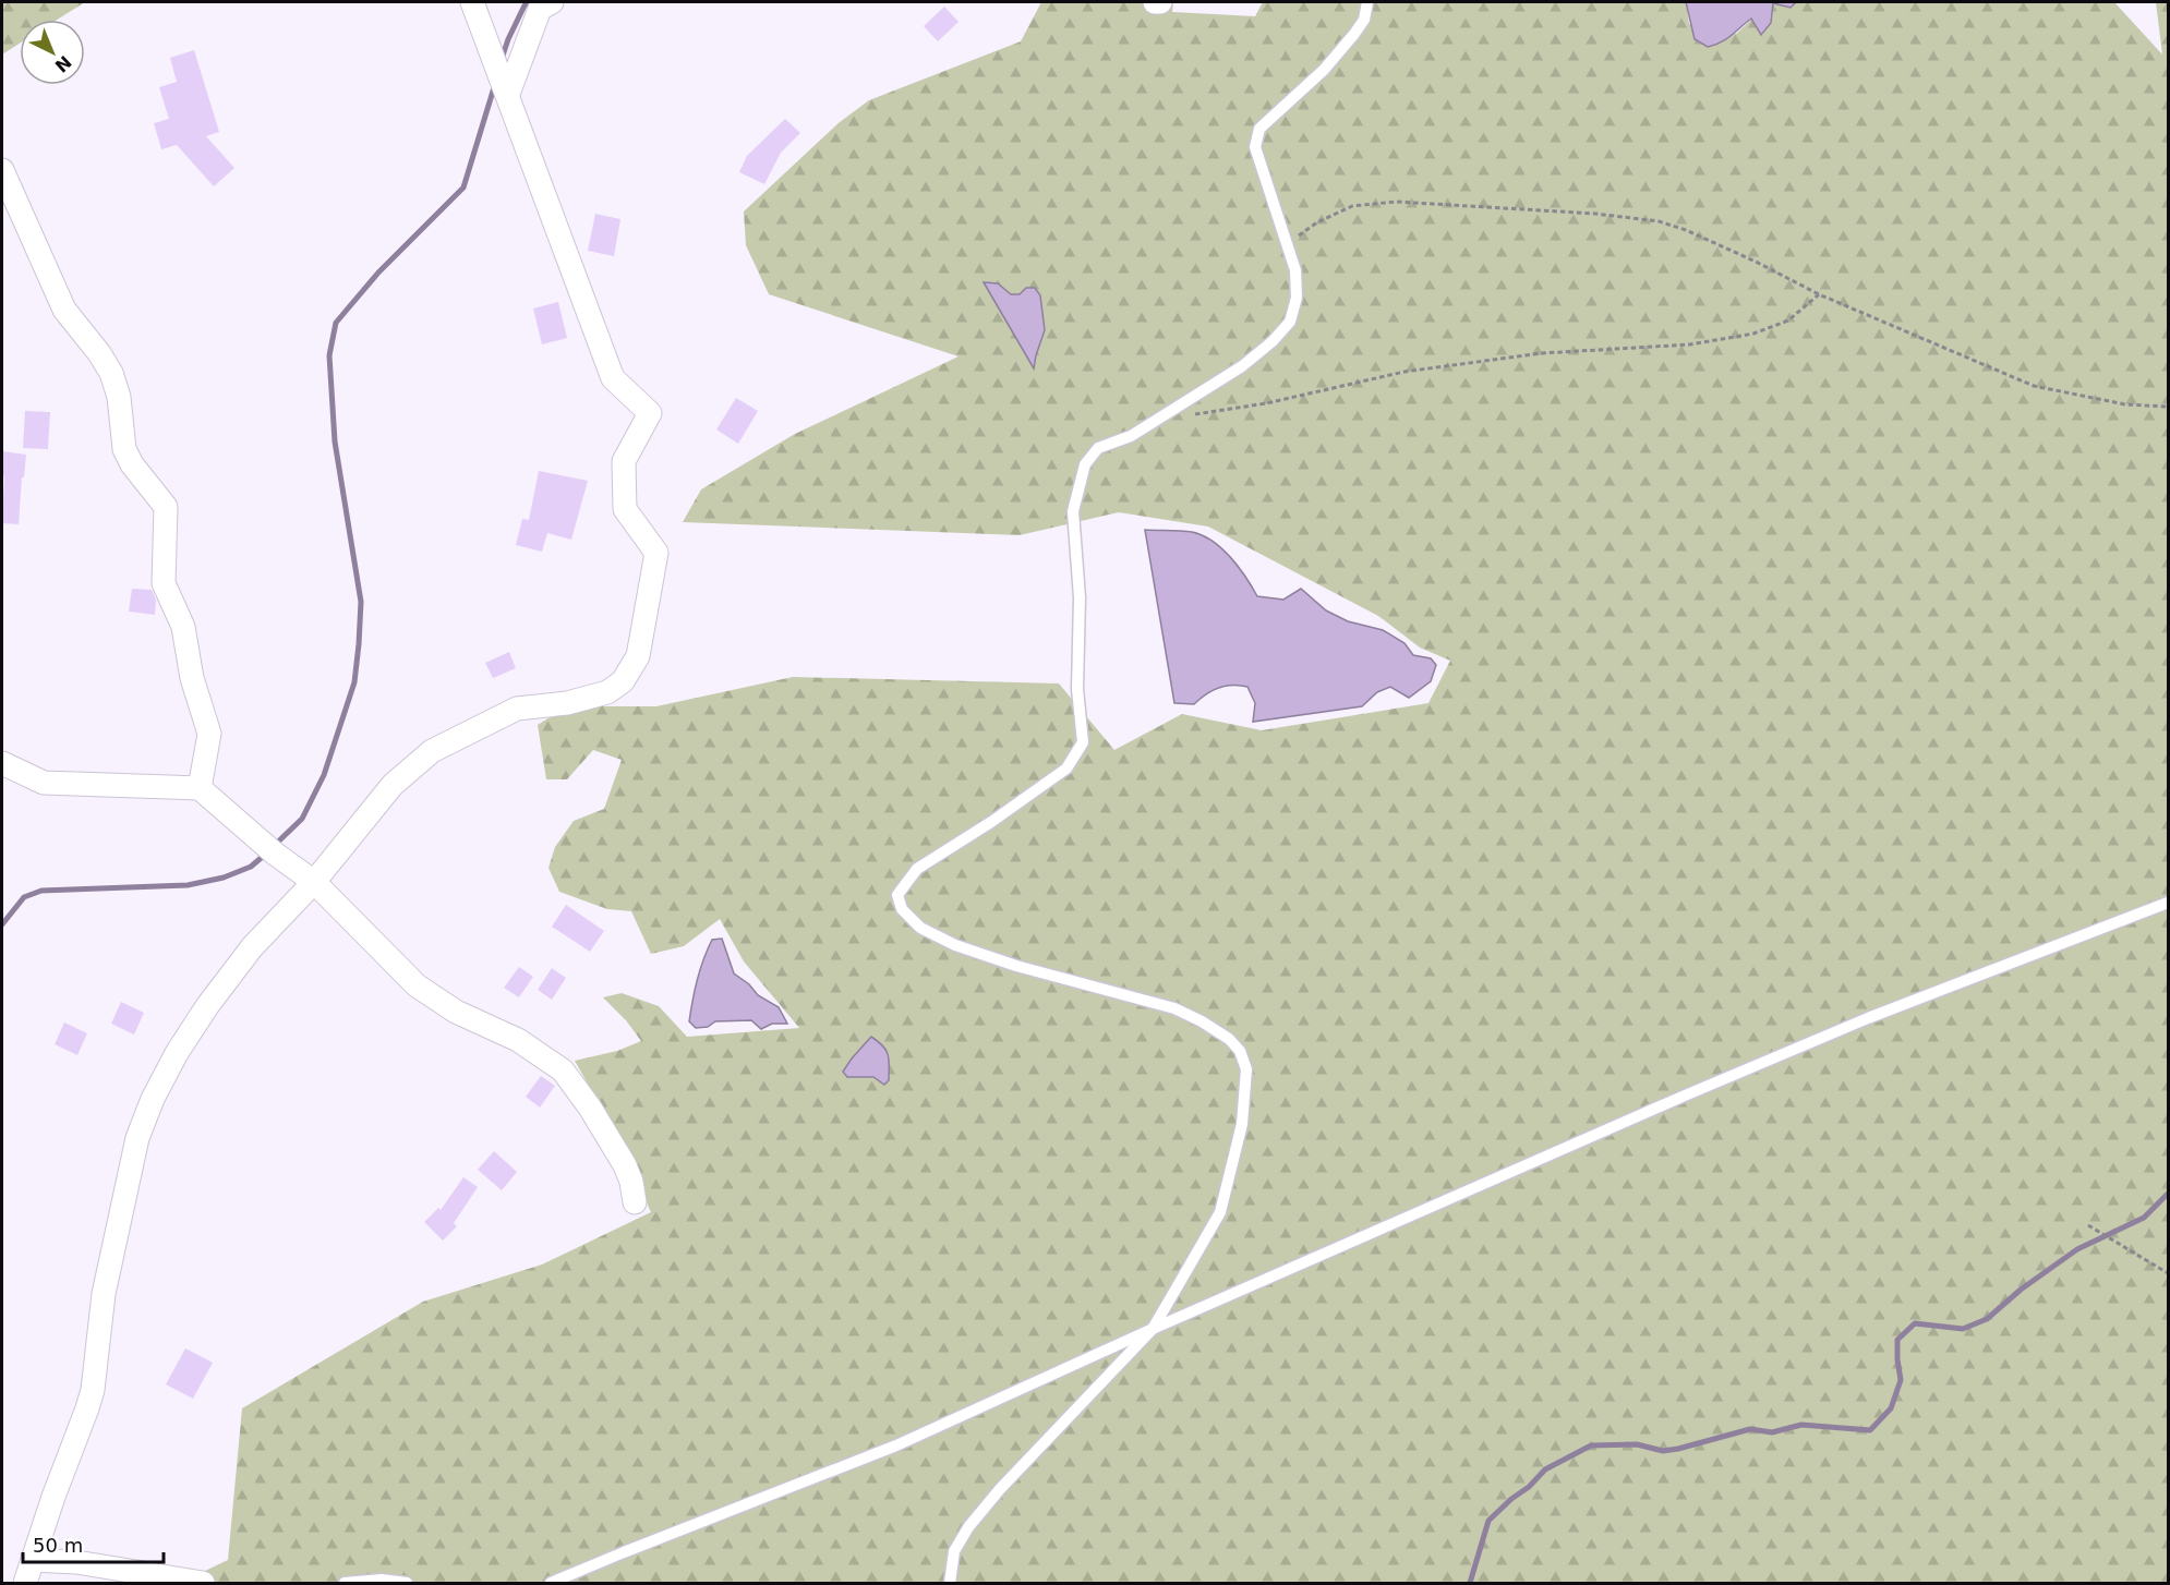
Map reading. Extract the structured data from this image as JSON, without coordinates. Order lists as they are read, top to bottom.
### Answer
{
  "scale_bar": "50 m",
  "north": "bottom right"
}
